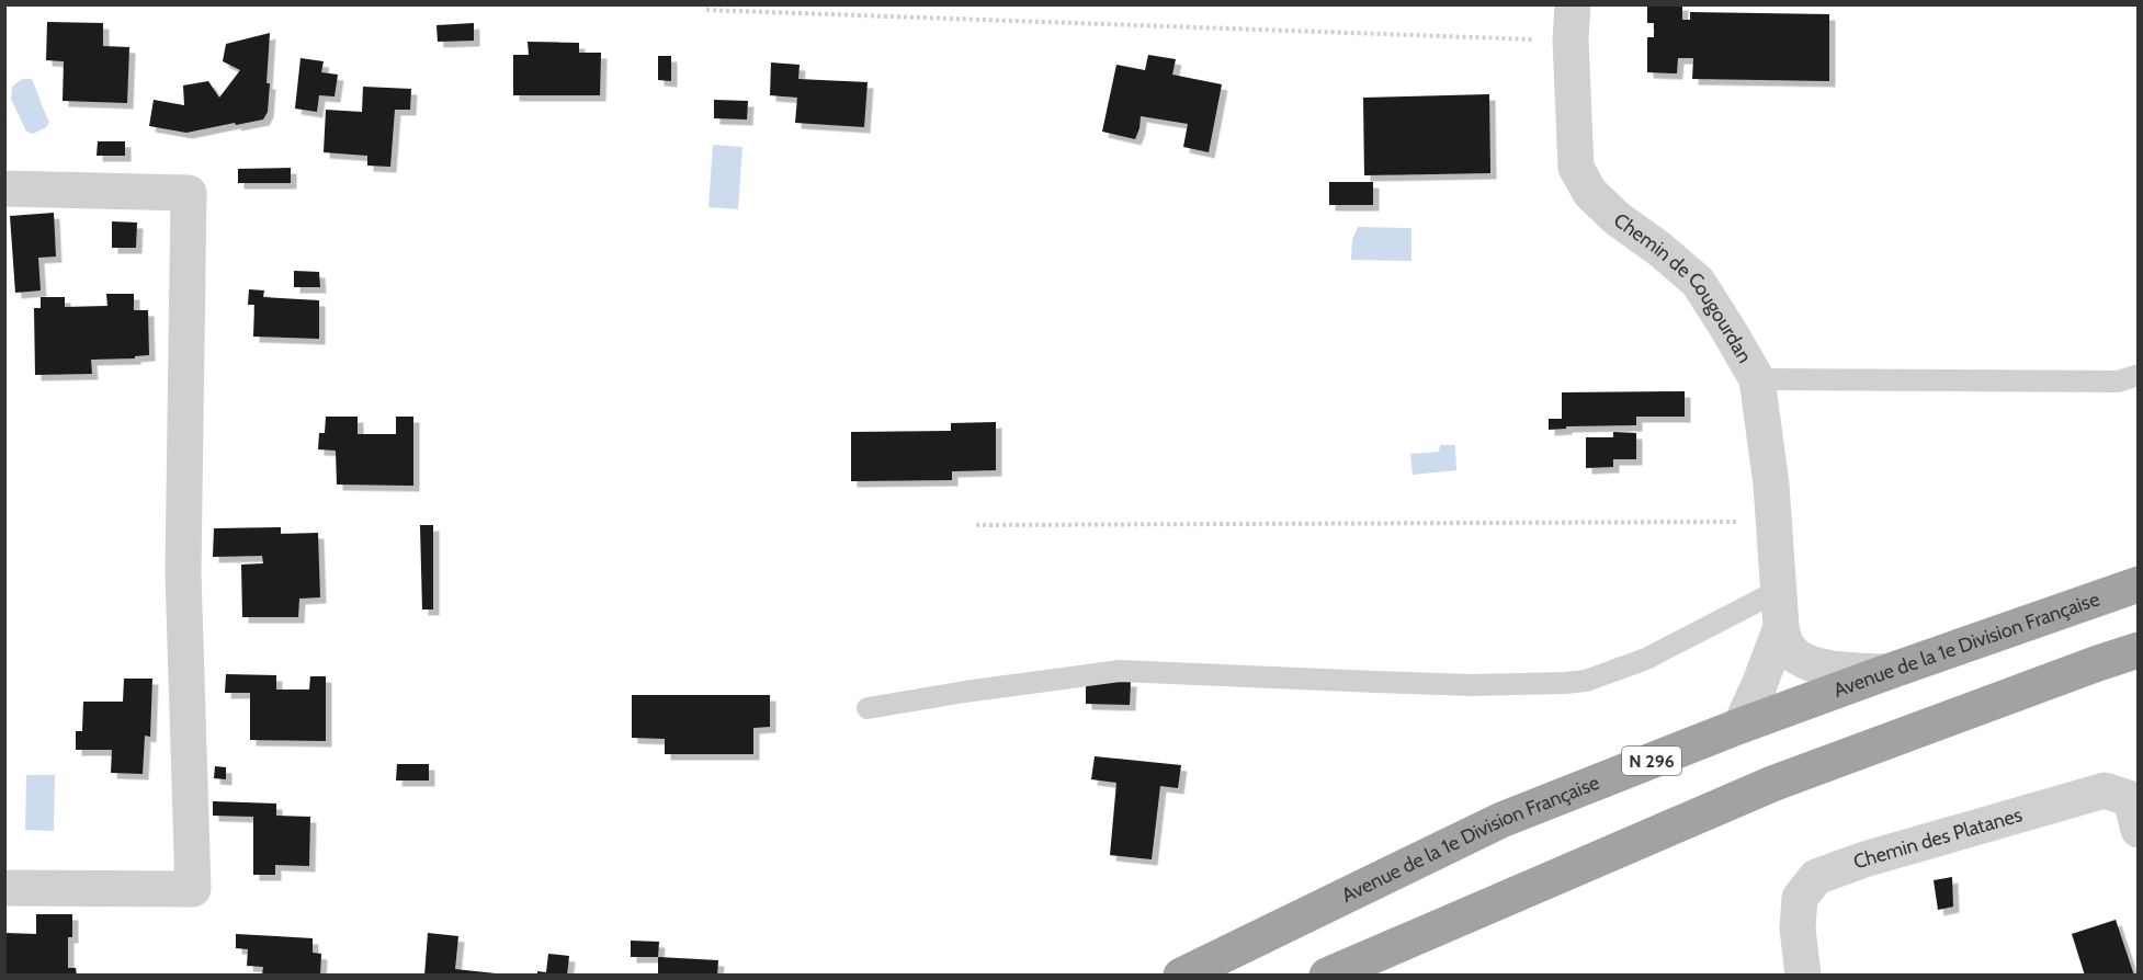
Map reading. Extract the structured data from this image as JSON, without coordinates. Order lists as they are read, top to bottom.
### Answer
{
  "streets": {
    "highway": ["Avenue de la 1e Division Française", "N 296"],
    "street": ["Chemin de Cougourdan", "Chemin des Platanes"]
  },
  "crossings": [
    ["Chemin de Cougourdan", "Avenue de la 1e Division Française"]
  ]
}
